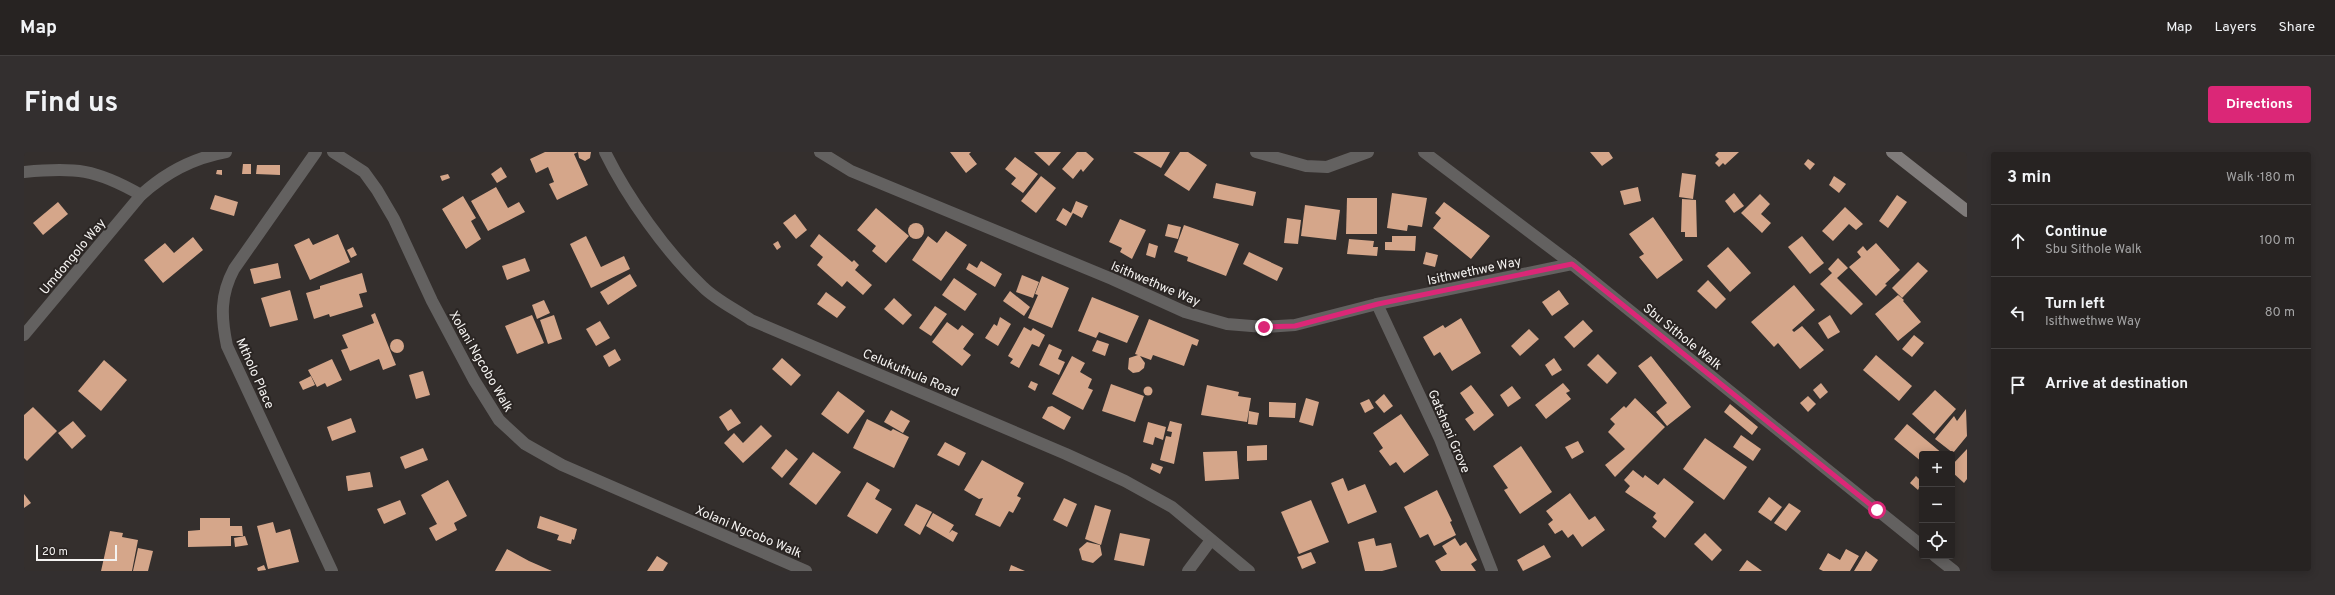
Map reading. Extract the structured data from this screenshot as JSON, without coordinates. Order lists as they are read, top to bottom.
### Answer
{
  "streets": {
    "street": [
      "Umdongolo Way",
      "Isithwethwe Way",
      "Sbu Sithole Walk",
      "Xolani Ngcobo Walk",
      "Celukuthula Road",
      "Mtholo Place",
      "Gatsheni Grove"
    ]
  },
  "crossings": [
    ["Isithwethwe Way", "Sbu Sithole Walk"],
    ["Isithwethwe Way", "Gatsheni Grove"]
  ],
  "scale_bar": "20 m",
  "page": {
    "header": "Map",
    "nav": ["Map", "Layers", "Share"],
    "title": "Find us",
    "buttons": "Directions",
    "heading": ["3 min", "Walk · 180 m"],
    "list": [
      ["Continue", "Sbu Sithole Walk", "100 m"],
      ["Turn left", "Isithwethwe Way", "80 m"],
      "Arrive at destination"
    ],
    "map_buttons": ["+", "−"],
    "scale": "20 m"
  }
}
